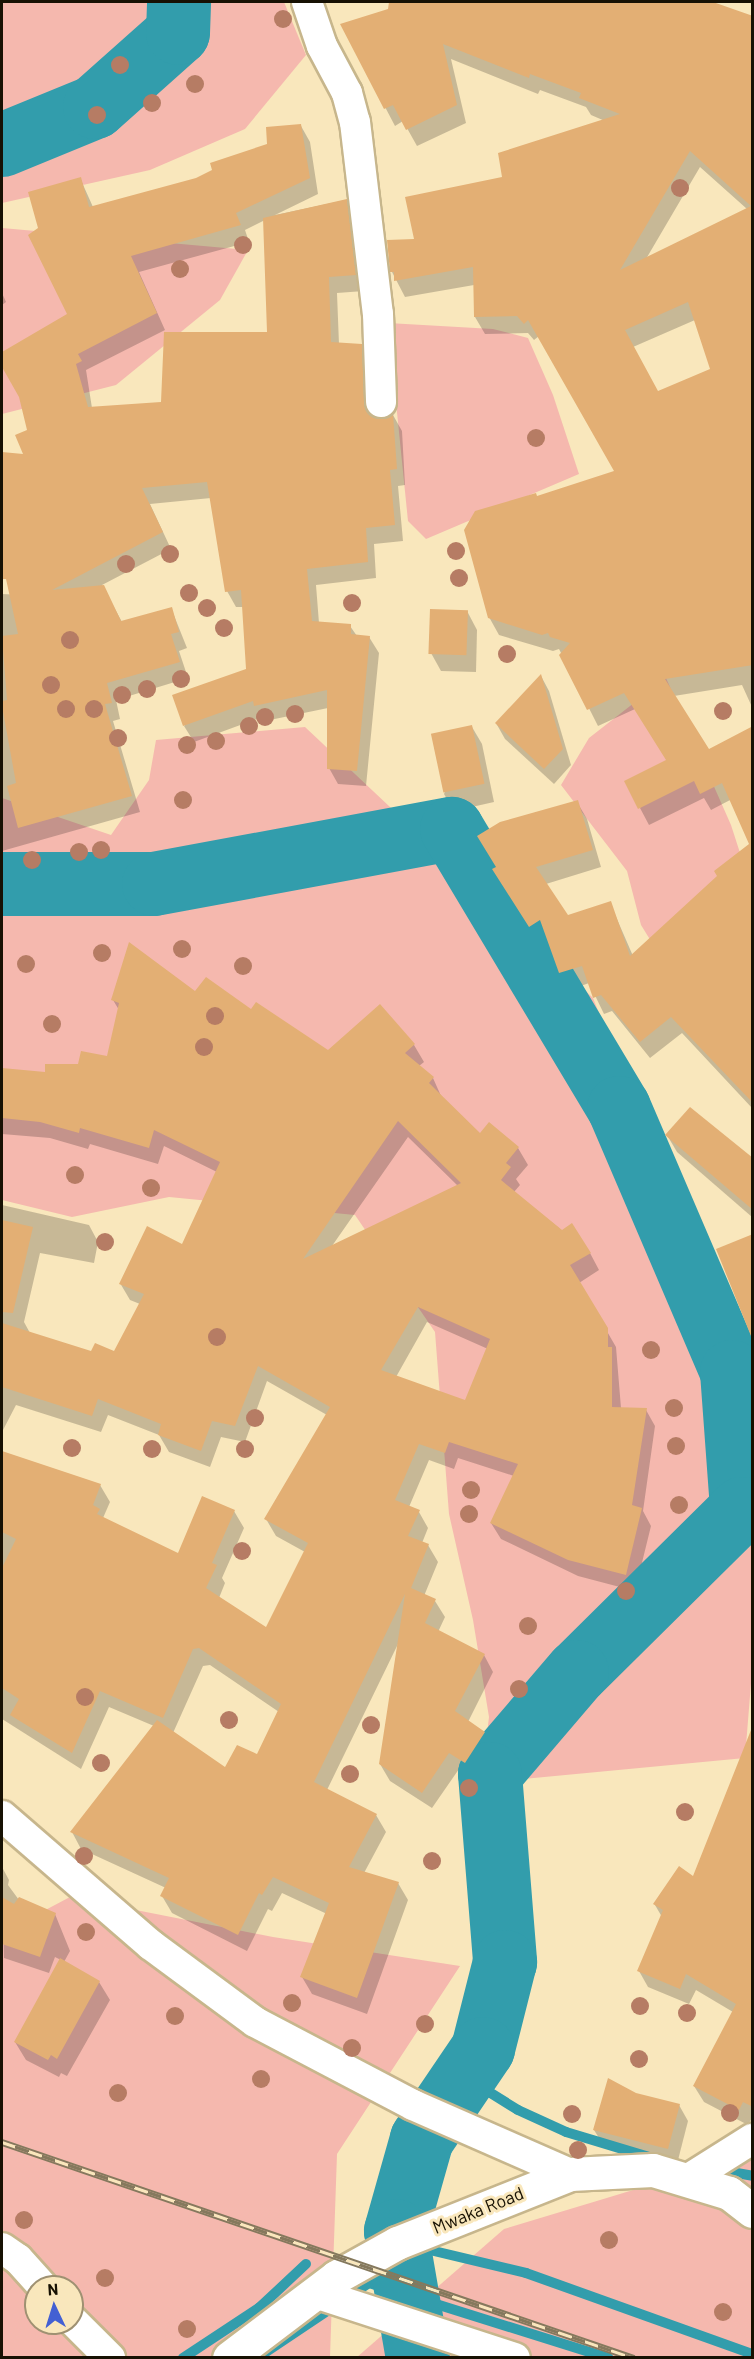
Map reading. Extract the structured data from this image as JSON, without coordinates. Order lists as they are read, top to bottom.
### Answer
{
  "streets": {
    "street": ["Mwaka Road"]
  },
  "north": "top"
}
